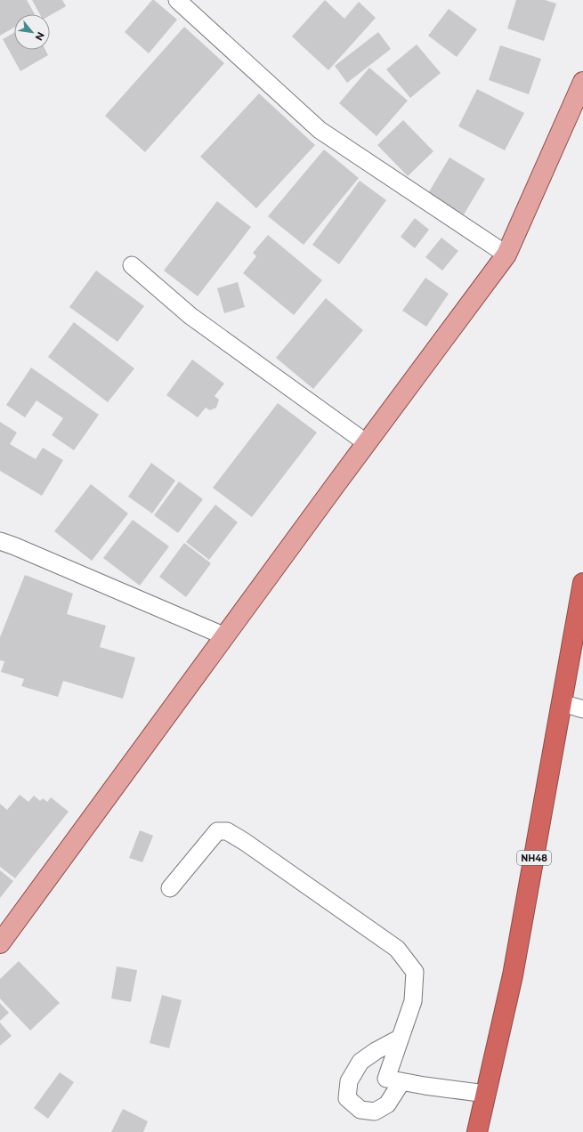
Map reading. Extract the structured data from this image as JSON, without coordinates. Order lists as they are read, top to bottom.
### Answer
{
  "streets": {
    "highway": ["NH48"]
  },
  "north": "bottom right"
}
